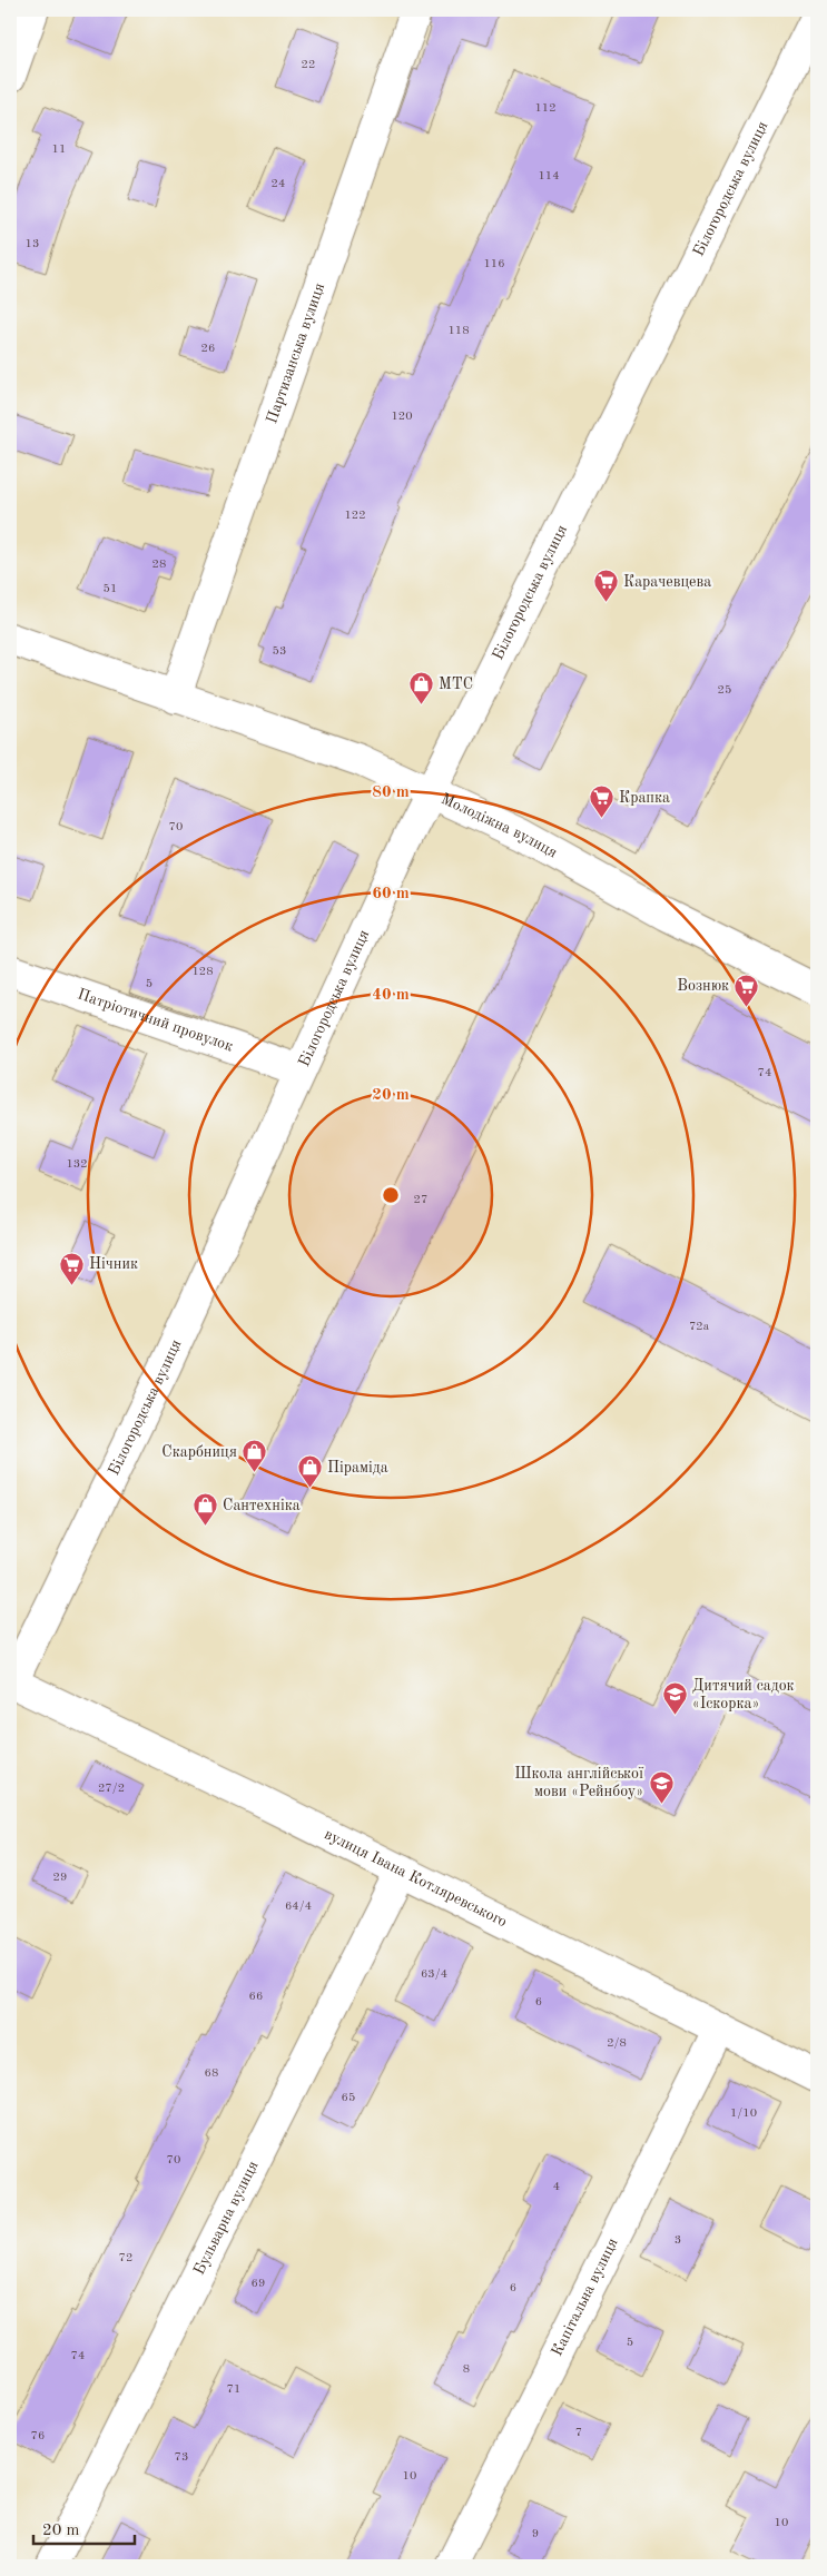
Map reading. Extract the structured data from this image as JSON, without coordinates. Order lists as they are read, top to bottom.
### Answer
{
  "streets": {
    "street": [
      "Білогородська вулиця",
      "Партизанська вулиця",
      "Молодіжна вулиця",
      "Патріотичний провулок",
      "вулиця Івана Котляревського",
      "Бульварна вулиця",
      "Капітальна вулиця"
    ]
  },
  "crossings": [
    ["Білогородська вулиця", "Молодіжна вулиця"],
    ["Білогородська вулиця", "Патріотичний провулок"],
    ["Білогородська вулиця", "вулиця Івана Котляревського"],
    ["Партизанська вулиця", "Молодіжна вулиця"],
    ["вулиця Івана Котляревського", "Бульварна вулиця"],
    ["вулиця Івана Котляревського", "Капітальна вулиця"]
  ],
  "places": {
    "supermarket": [
      "Карачевцева",
      "Крапка",
      "Вознюк",
      "Нічник"
    ],
    "shop": [
      "МТС",
      "Скарбниця",
      "Піраміда",
      "Сантехніка"
    ],
    "school or university": ["Дитячий садок «Іскорка»", "Школа англійської мови «Рейнбоу»"]
  },
  "house_numbers": [
    "22",
    "112",
    "11",
    "114",
    "24",
    "13",
    "116",
    "118",
    "26",
    "120",
    "122",
    "28",
    "51",
    "53",
    "25",
    "70",
    "128",
    "5",
    "74",
    "132",
    "27",
    "72а",
    "27/2",
    "29",
    "64/4",
    "63/4",
    "66",
    "6",
    "2/8",
    "68",
    "65",
    "1/10",
    "70",
    "4",
    "3",
    "72",
    "69",
    "6",
    "5",
    "74",
    "8",
    "71",
    "7",
    "76",
    "73",
    "10",
    "10",
    "9"
  ],
  "scale_bar": "20 m",
  "rings": [
    "80 m",
    "60 m",
    "40 m",
    "20 m"
  ]
}
